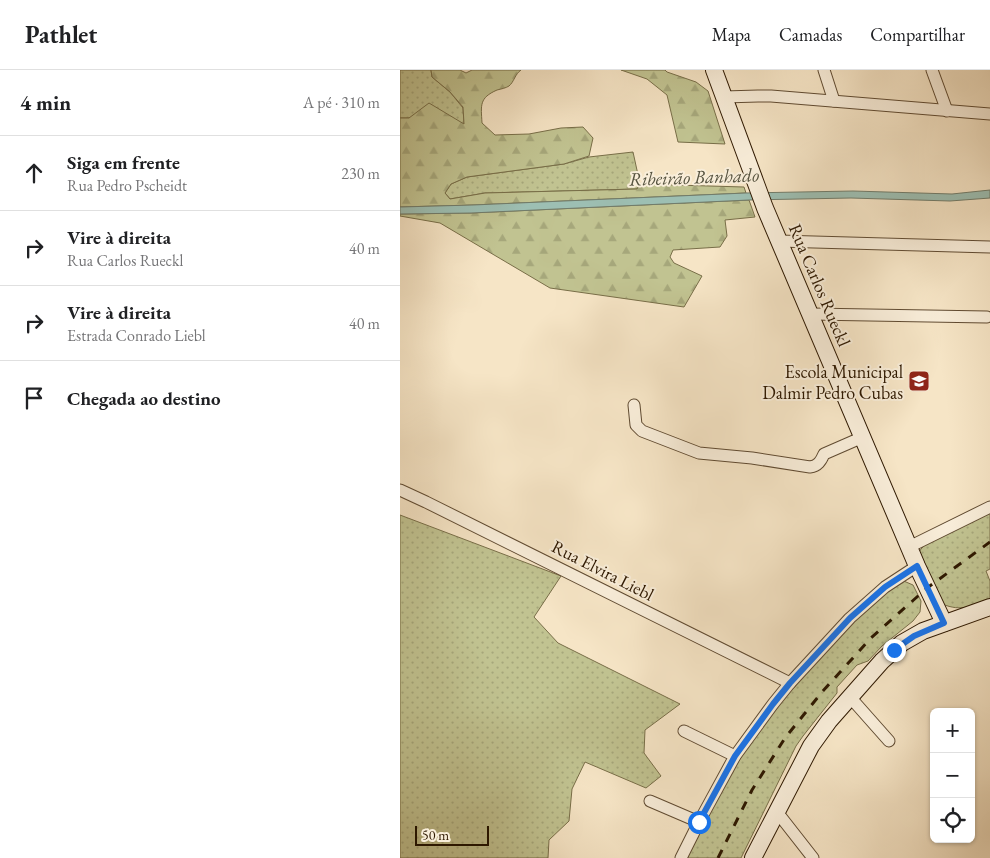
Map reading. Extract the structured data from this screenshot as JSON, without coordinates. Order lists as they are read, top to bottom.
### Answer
{
  "streets": {
    "street": ["Rua Carlos Rueckl", "Rua Elvira Liebl"]
  },
  "water": ["Ribeirão Banhado"],
  "places": {
    "school or university": ["Escola Municipal Dalmir Pedro Cubas"]
  },
  "scale_bar": "50 m",
  "page": {
    "header": "Pathlet",
    "nav": ["Mapa", "Camadas", "Compartilhar"],
    "heading": ["4 min", "A pé · 310 m"],
    "list": [
      ["Siga em frente", "Rua Pedro Pscheidt", "230 m"],
      ["Vire à direita", "Rua Carlos Rueckl", "40 m"],
      ["Vire à direita", "Estrada Conrado Liebl", "40 m"],
      "Chegada ao destino"
    ],
    "map_buttons": ["+", "−"],
    "scale": "50 m"
  }
}
